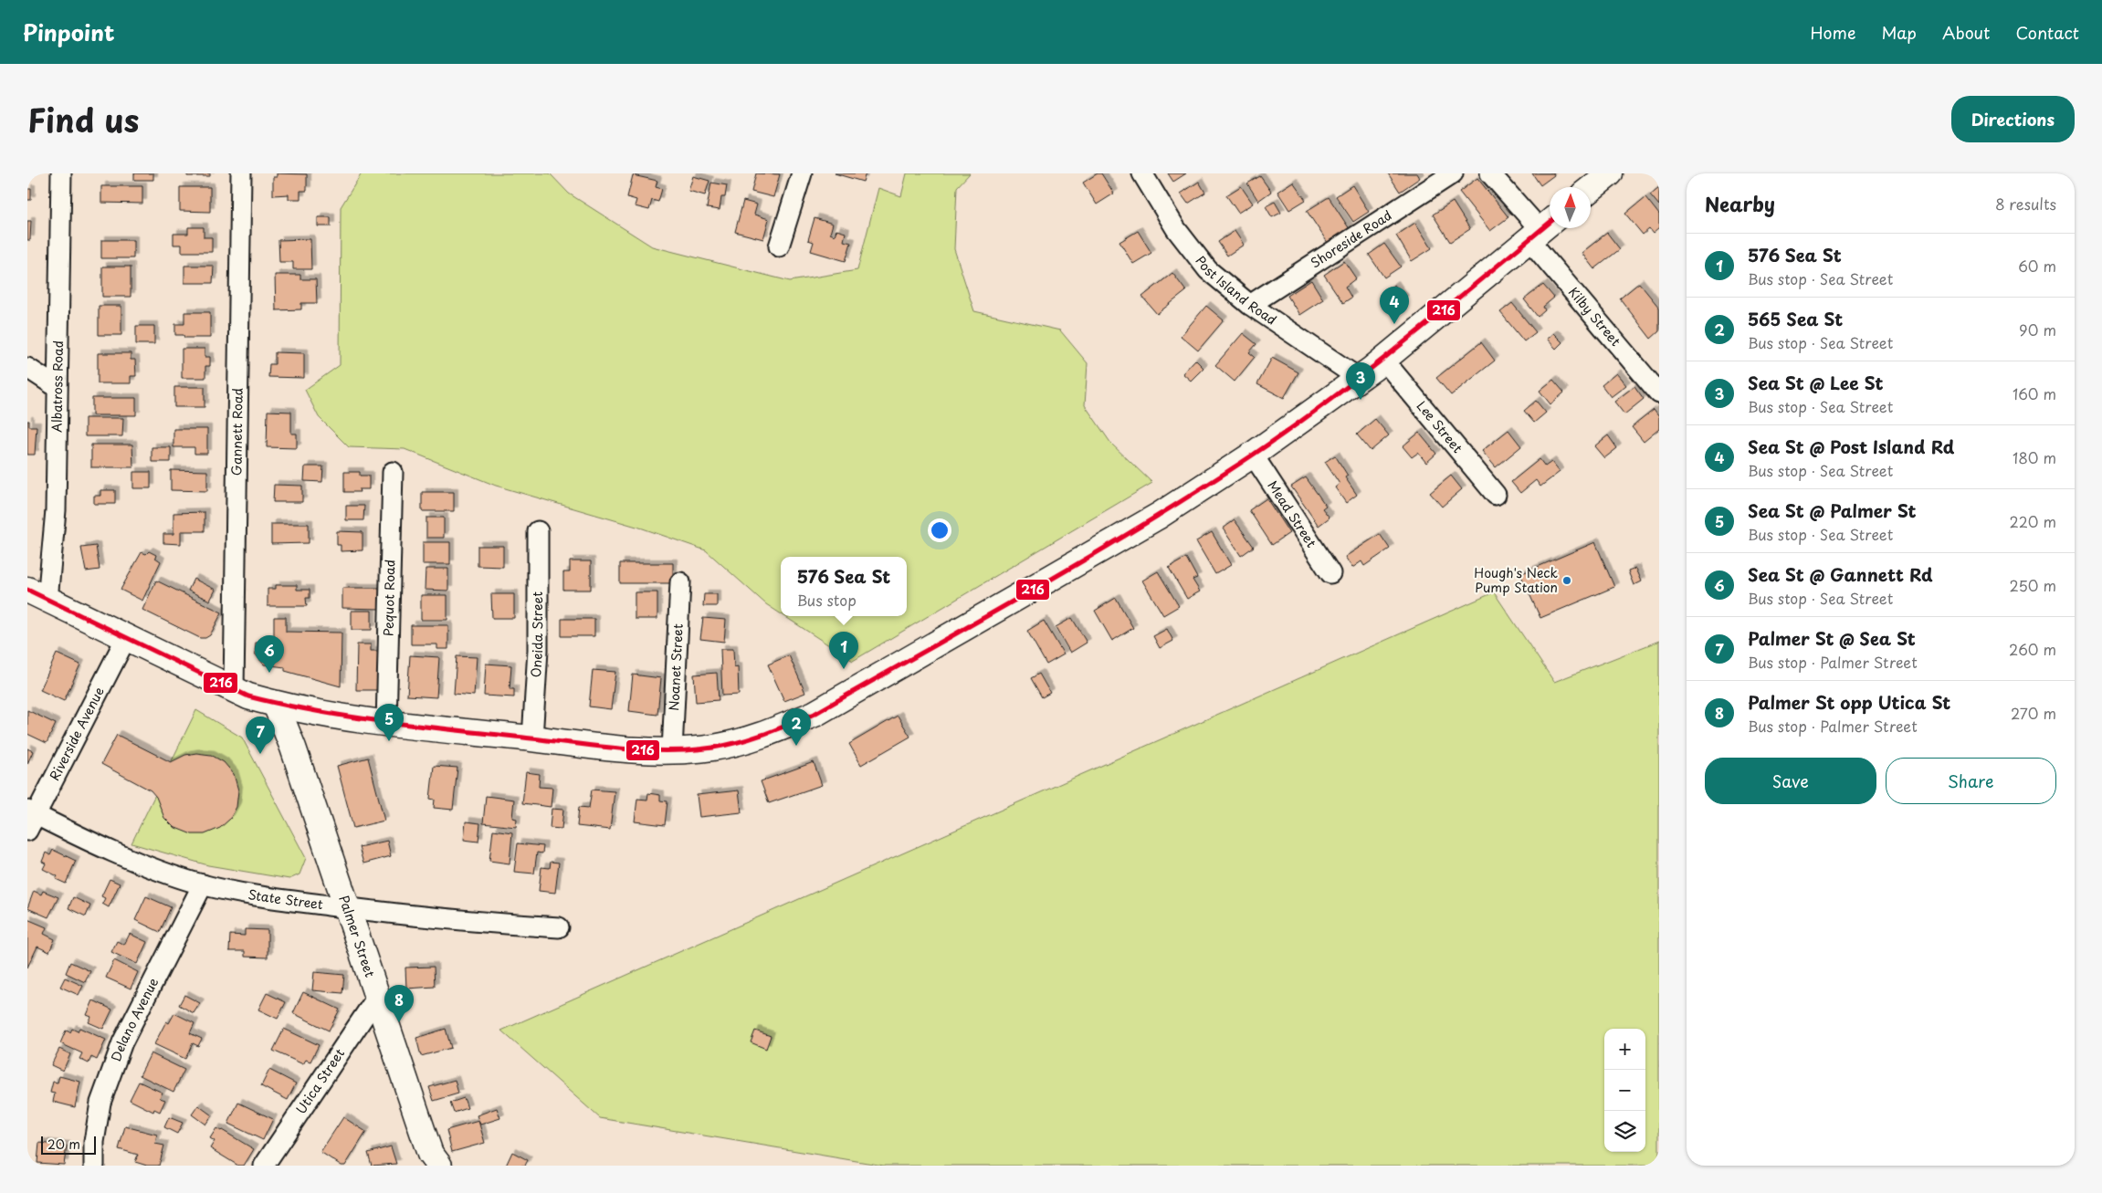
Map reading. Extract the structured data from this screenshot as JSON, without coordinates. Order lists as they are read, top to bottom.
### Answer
{
  "streets": {
    "main road": ["Palmer Street"],
    "street": [
      "Shoreside Road",
      "Post Island Road",
      "Kilby Street",
      "Albatross Road",
      "Lee Street",
      "Gannett Road",
      "Mead Street",
      "Pequot Road",
      "Oneida Street",
      "Noanet Street",
      "Riverside Avenue",
      "State Street",
      "Delano Avenue",
      "Utica Street"
    ]
  },
  "crossings": [
    ["Shoreside Road", "Post Island Road"],
    ["Riverside Avenue", "State Street"],
    ["State Street", "Palmer Street"],
    ["State Street", "Delano Avenue"],
    ["Palmer Street", "Utica Street"]
  ],
  "places": ["Hough's Neck Pump Station"],
  "lines": ["transit line 216"],
  "scale_bar": "20 m",
  "north": "top",
  "page": {
    "header": "Pinpoint",
    "nav": [
      "Home",
      "Map",
      "About",
      "Contact"
    ],
    "title": "Find us",
    "buttons": [
      "Directions",
      ["Save", "Share"]
    ],
    "heading": ["Nearby", "8 results"],
    "list": [
      {
        "mark": "1",
        "name": "576 Sea St",
        "note": "Bus stop · Sea Street",
        "value": "60 m"
      },
      {
        "mark": "2",
        "name": "565 Sea St",
        "note": "Bus stop · Sea Street",
        "value": "90 m"
      },
      {
        "mark": "3",
        "name": "Sea St @ Lee St",
        "note": "Bus stop · Sea Street",
        "value": "160 m"
      },
      {
        "mark": "4",
        "name": "Sea St @ Post Island Rd",
        "note": "Bus stop · Sea Street",
        "value": "180 m"
      },
      {
        "mark": "5",
        "name": "Sea St @ Palmer St",
        "note": "Bus stop · Sea Street",
        "value": "220 m"
      },
      {
        "mark": "6",
        "name": "Sea St @ Gannett Rd",
        "note": "Bus stop · Sea Street",
        "value": "250 m"
      },
      {
        "mark": "7",
        "name": "Palmer St @ Sea St",
        "note": "Bus stop · Palmer Street",
        "value": "260 m"
      },
      {
        "mark": "8",
        "name": "Palmer St opp Utica St",
        "note": "Bus stop · Palmer Street",
        "value": "270 m"
      }
    ],
    "pins": [
      "4",
      "3",
      "1",
      "6",
      "5",
      "2",
      "7",
      "8"
    ],
    "popup": ["576 Sea St", "Bus stop"],
    "map_buttons": ["+", "−"],
    "scale": "20 m"
  }
}
